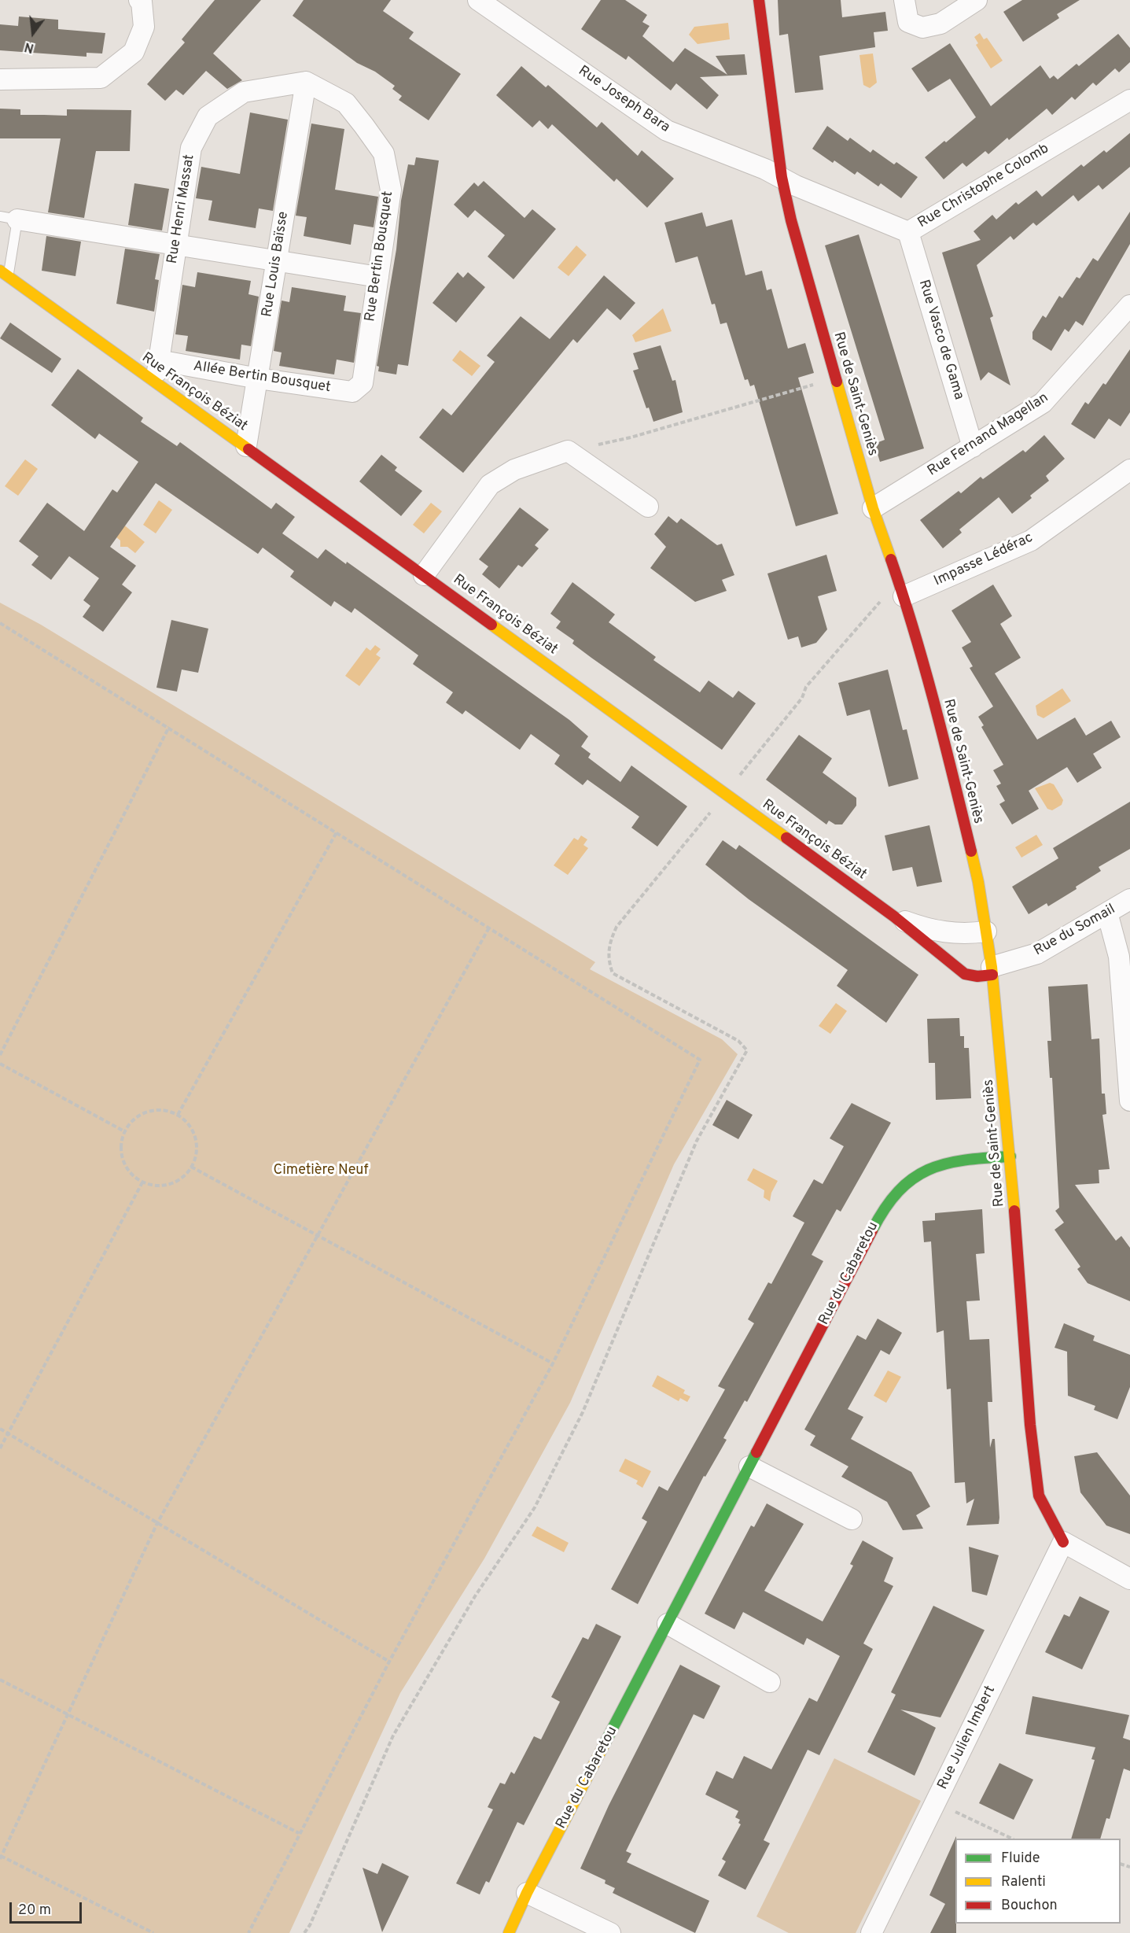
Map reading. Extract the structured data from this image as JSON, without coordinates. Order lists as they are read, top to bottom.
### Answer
{
  "streets": {
    "street": [
      "Rue Joseph Bara",
      "Rue Christophe Colomb",
      "Rue Henri Massat",
      "Rue Bertin Bousquet",
      "Rue Louis Baïsse",
      "Rue Vasco de Gama",
      "Allée Bertin Bousquet",
      "Rue François Béziat",
      "Rue de Saint-Geniès",
      "Rue Fernand Magellan",
      "Impasse Lédérac",
      "Rue du Somail",
      "Rue du Cabaretou",
      "Rue Julien Imbert"
    ]
  },
  "crossings": [
    ["Rue Joseph Bara", "Rue Christophe Colomb"],
    ["Rue Joseph Bara", "Rue de Saint-Geniès"],
    ["Rue Christophe Colomb", "Rue Vasco de Gama"],
    ["Rue Christophe Colomb", "Rue de Saint-Geniès"],
    ["Rue Henri Massat", "Rue Bertin Bousquet"],
    ["Rue Henri Massat", "Rue Louis Baïsse"],
    ["Rue Henri Massat", "Allée Bertin Bousquet"],
    ["Rue Henri Massat", "Rue François Béziat"],
    ["Rue Bertin Bousquet", "Rue Louis Baïsse"],
    ["Rue Bertin Bousquet", "Allée Bertin Bousquet"],
    ["Rue Louis Baïsse", "Allée Bertin Bousquet"],
    ["Rue Louis Baïsse", "Rue François Béziat"],
    ["Rue Vasco de Gama", "Rue Fernand Magellan"],
    ["Rue François Béziat", "Rue de Saint-Geniès"],
    ["Rue François Béziat", "Rue du Somail"],
    ["Rue de Saint-Geniès", "Rue Fernand Magellan"],
    ["Rue de Saint-Geniès", "Impasse Lédérac"],
    ["Rue de Saint-Geniès", "Rue du Somail"],
    ["Rue de Saint-Geniès", "Rue du Cabaretou"],
    ["Rue de Saint-Geniès", "Rue Julien Imbert"]
  ],
  "parks": ["Cimetière Neuf"],
  "legend": ["Fluide", "Ralenti", "Bouchon"],
  "scale_bar": "20 m",
  "north": "bottom"
}
